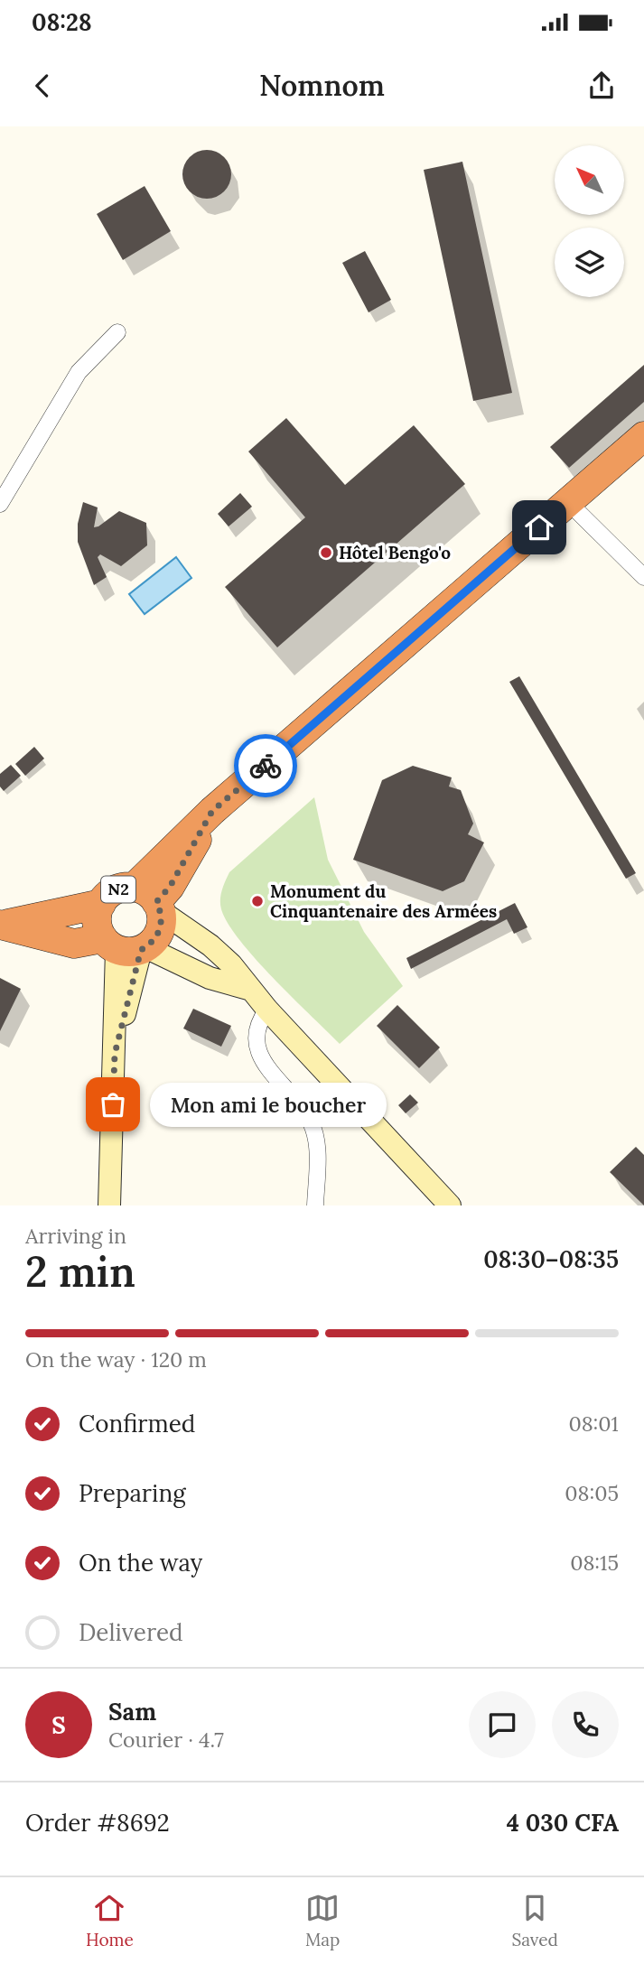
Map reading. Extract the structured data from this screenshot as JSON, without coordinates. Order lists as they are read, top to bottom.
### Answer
{
  "streets": {
    "highway": ["N2"]
  },
  "places": ["Hôtel Bengo'o", "Monument du Cinquantenaire des Armées", "Mon ami le boucher"],
  "north": "top left",
  "page": {
    "status": "08:28",
    "header": "Nomnom",
    "bubble": "Mon ami le boucher",
    "heading": ["2 min", "Arriving in", "08:30–08:35"],
    "panel": [
      "Sam",
      "Courier · 4.7",
      "Order #8692",
      "4 030 CFA"
    ],
    "bar": "On the way · 120 m",
    "list": [
      ["Confirmed", "08:01"],
      ["Preparing", "08:05"],
      ["On the way", "08:15"],
      "Delivered"
    ],
    "round": "S",
    "tabs": ["Home", "Map", "Saved"]
  }
}
